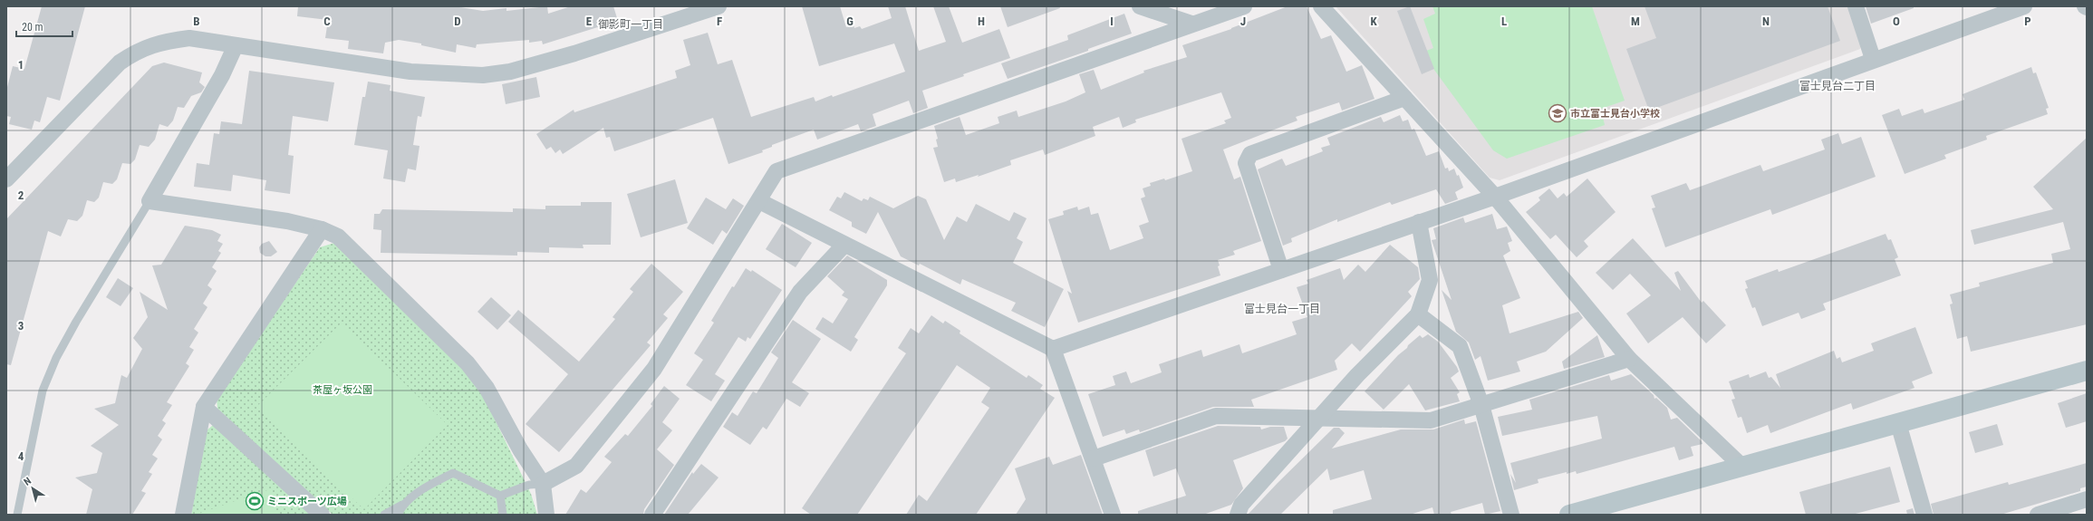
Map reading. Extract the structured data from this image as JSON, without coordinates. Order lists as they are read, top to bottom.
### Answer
{
  "districts": ["御影町一丁目", "富士見台二丁目", "富士見台一丁目"],
  "parks": ["茶屋ヶ坂公園"],
  "places": {
    "school or university": ["市立富士見台小学校"],
    "sports": ["ミニスポーツ広場"]
  },
  "scale_bar": "20 m",
  "north": "top left",
  "grid": {
    "columns": [
      "B",
      "C",
      "D",
      "E",
      "F",
      "G",
      "H",
      "I",
      "J",
      "K",
      "L",
      "M",
      "N",
      "O",
      "P"
    ],
    "rows": [
      "1",
      "2",
      "3",
      "4"
    ]
  }
}
